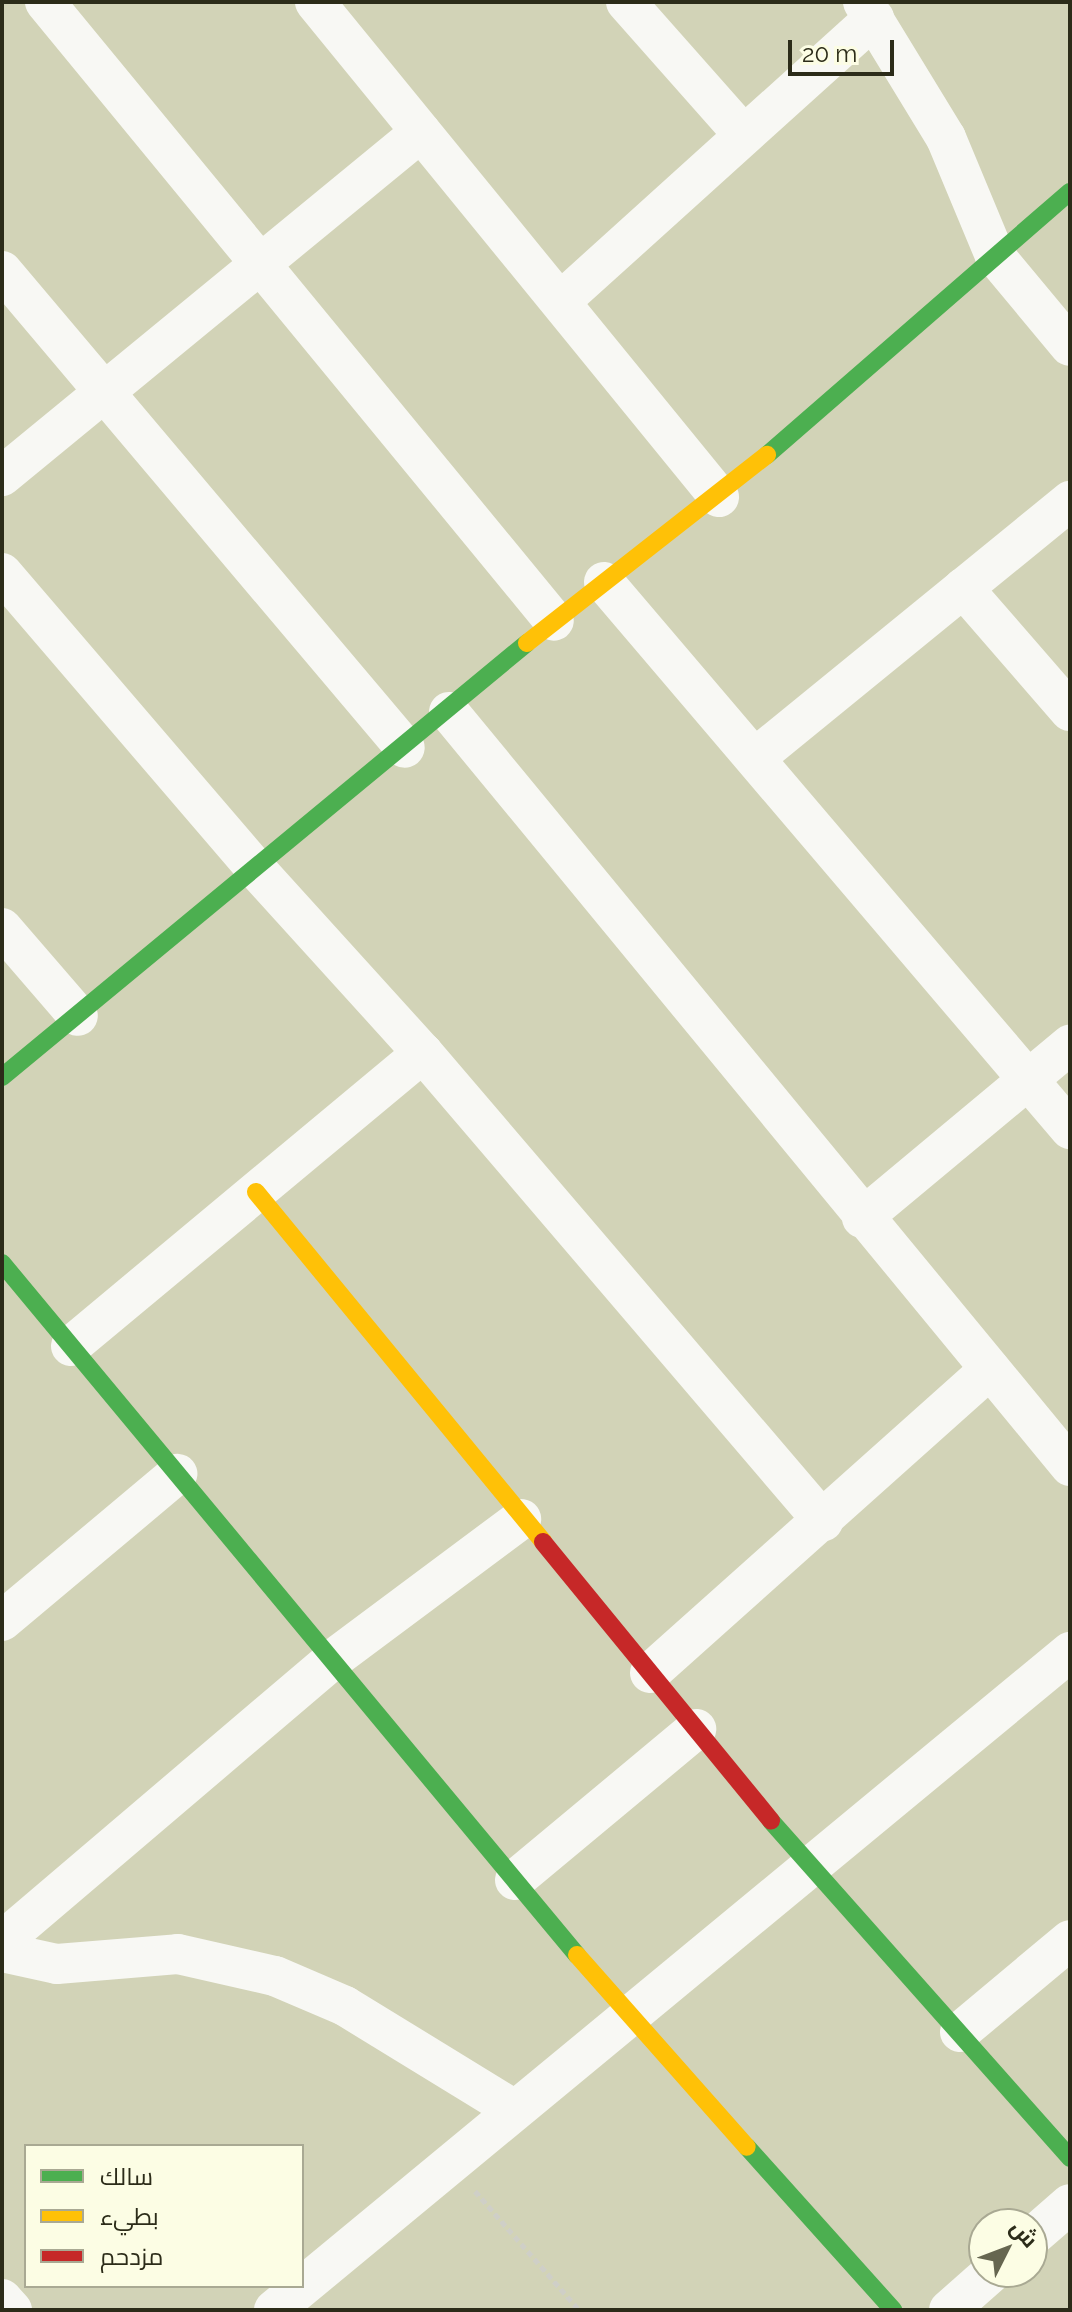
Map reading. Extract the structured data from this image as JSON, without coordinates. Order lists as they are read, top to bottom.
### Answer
{
  "legend": ["سالك", "بطيء", "مزدحم"],
  "scale_bar": "20 m",
  "north": "top right"
}
